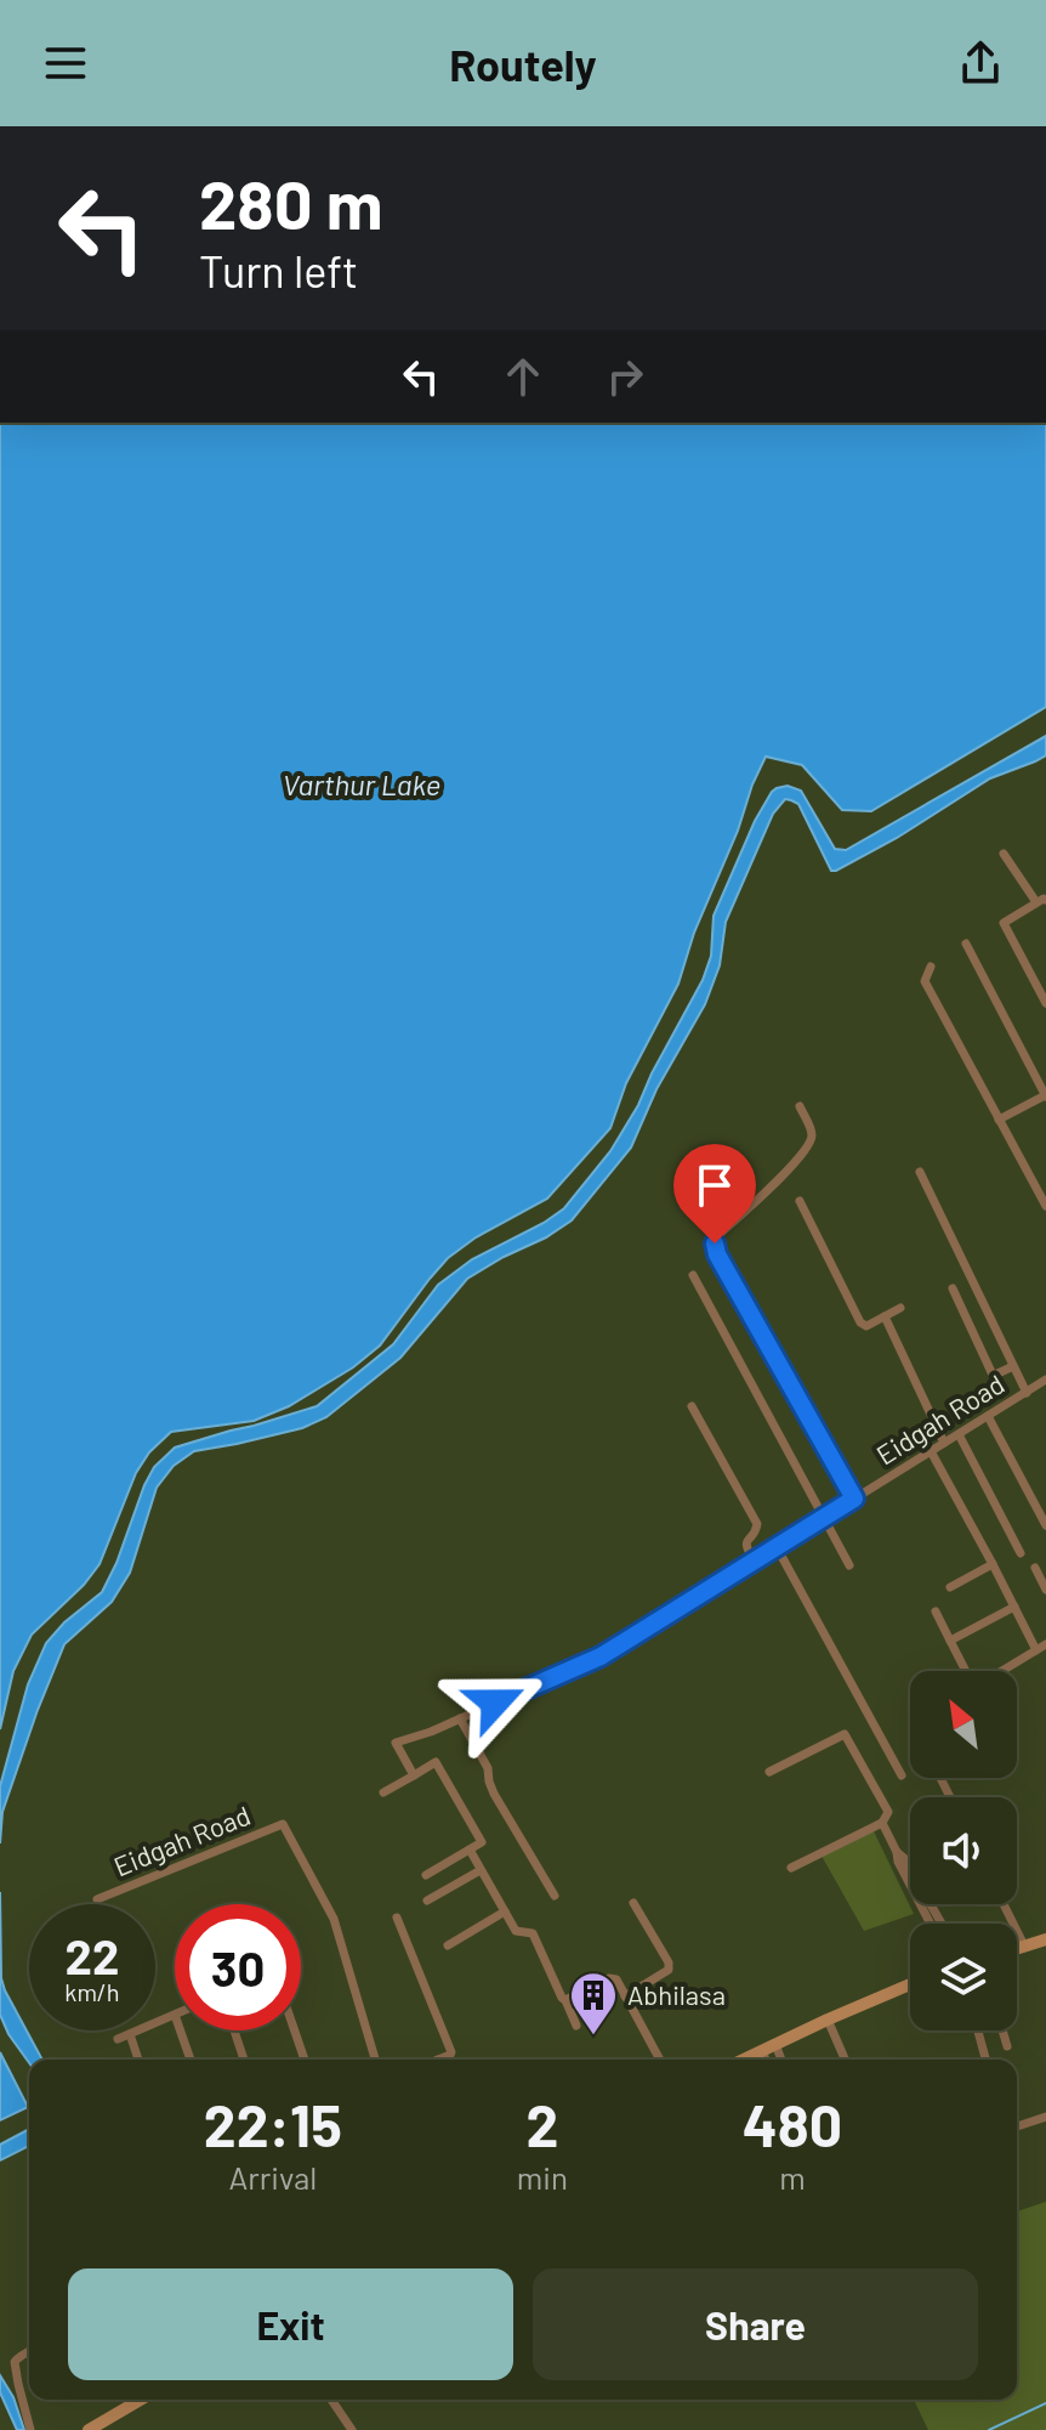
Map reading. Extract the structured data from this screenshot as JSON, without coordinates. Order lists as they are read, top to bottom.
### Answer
{
  "streets": {
    "street": ["Eidgah Road"]
  },
  "water": ["Varthur Lake"],
  "places": {
    "building": ["Abhilasa"]
  },
  "north": "top left",
  "page": {
    "header": "Routely",
    "turn": ["280 m", "Turn left"],
    "speed": "22 km/h",
    "limit": "30",
    "eta": [
      "22:15",
      "Arrival",
      "2",
      "min",
      "480",
      "m"
    ],
    "buttons": ["Exit", "Share"]
  }
}
